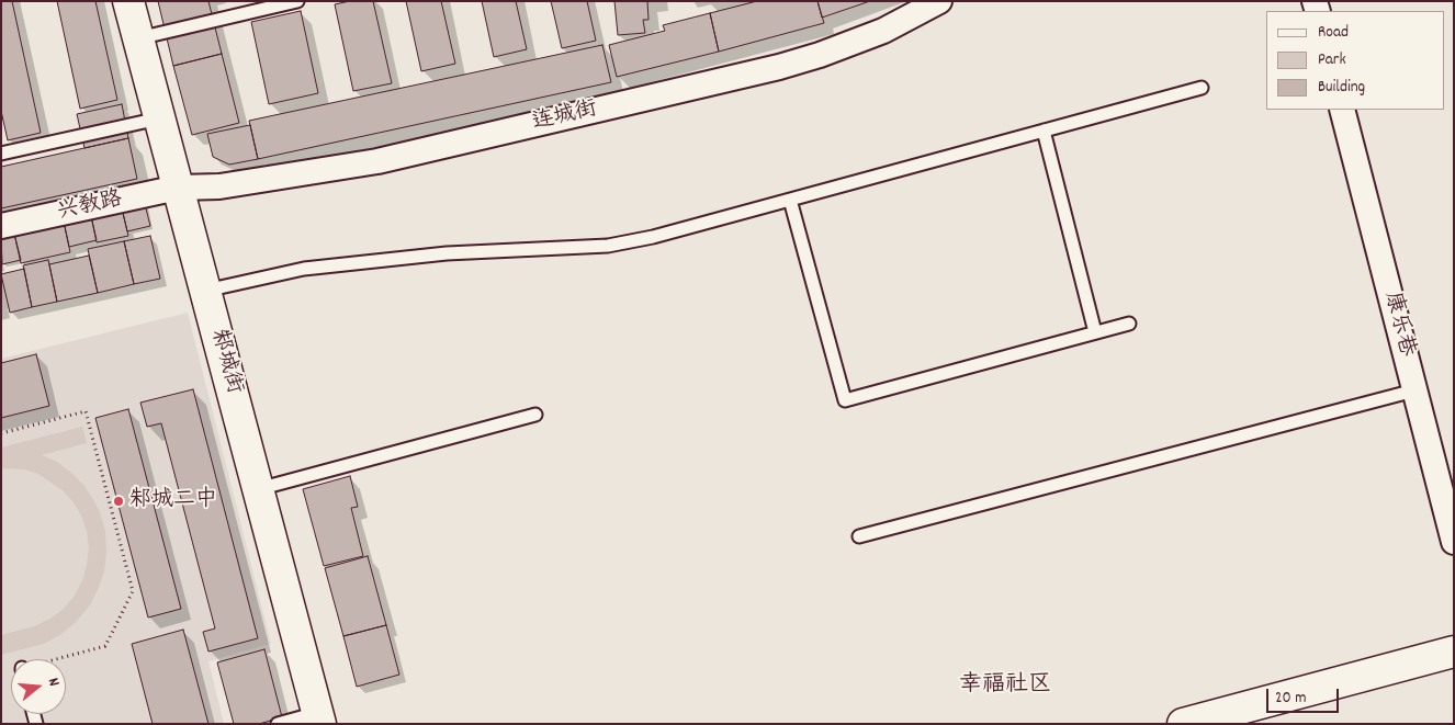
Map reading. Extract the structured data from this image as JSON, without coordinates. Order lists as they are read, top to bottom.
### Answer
{
  "streets": {
    "street": [
      "连城街",
      "兴教路",
      "康乐巷",
      "邾城街"
    ]
  },
  "crossings": [
    ["连城街", "兴教路"],
    ["连城街", "邾城街"],
    ["兴教路", "邾城街"]
  ],
  "districts": ["幸福社区"],
  "places": ["邾城二中"],
  "legend": ["Road", "Park", "Building"],
  "scale_bar": "20 m",
  "north": "right"
}
